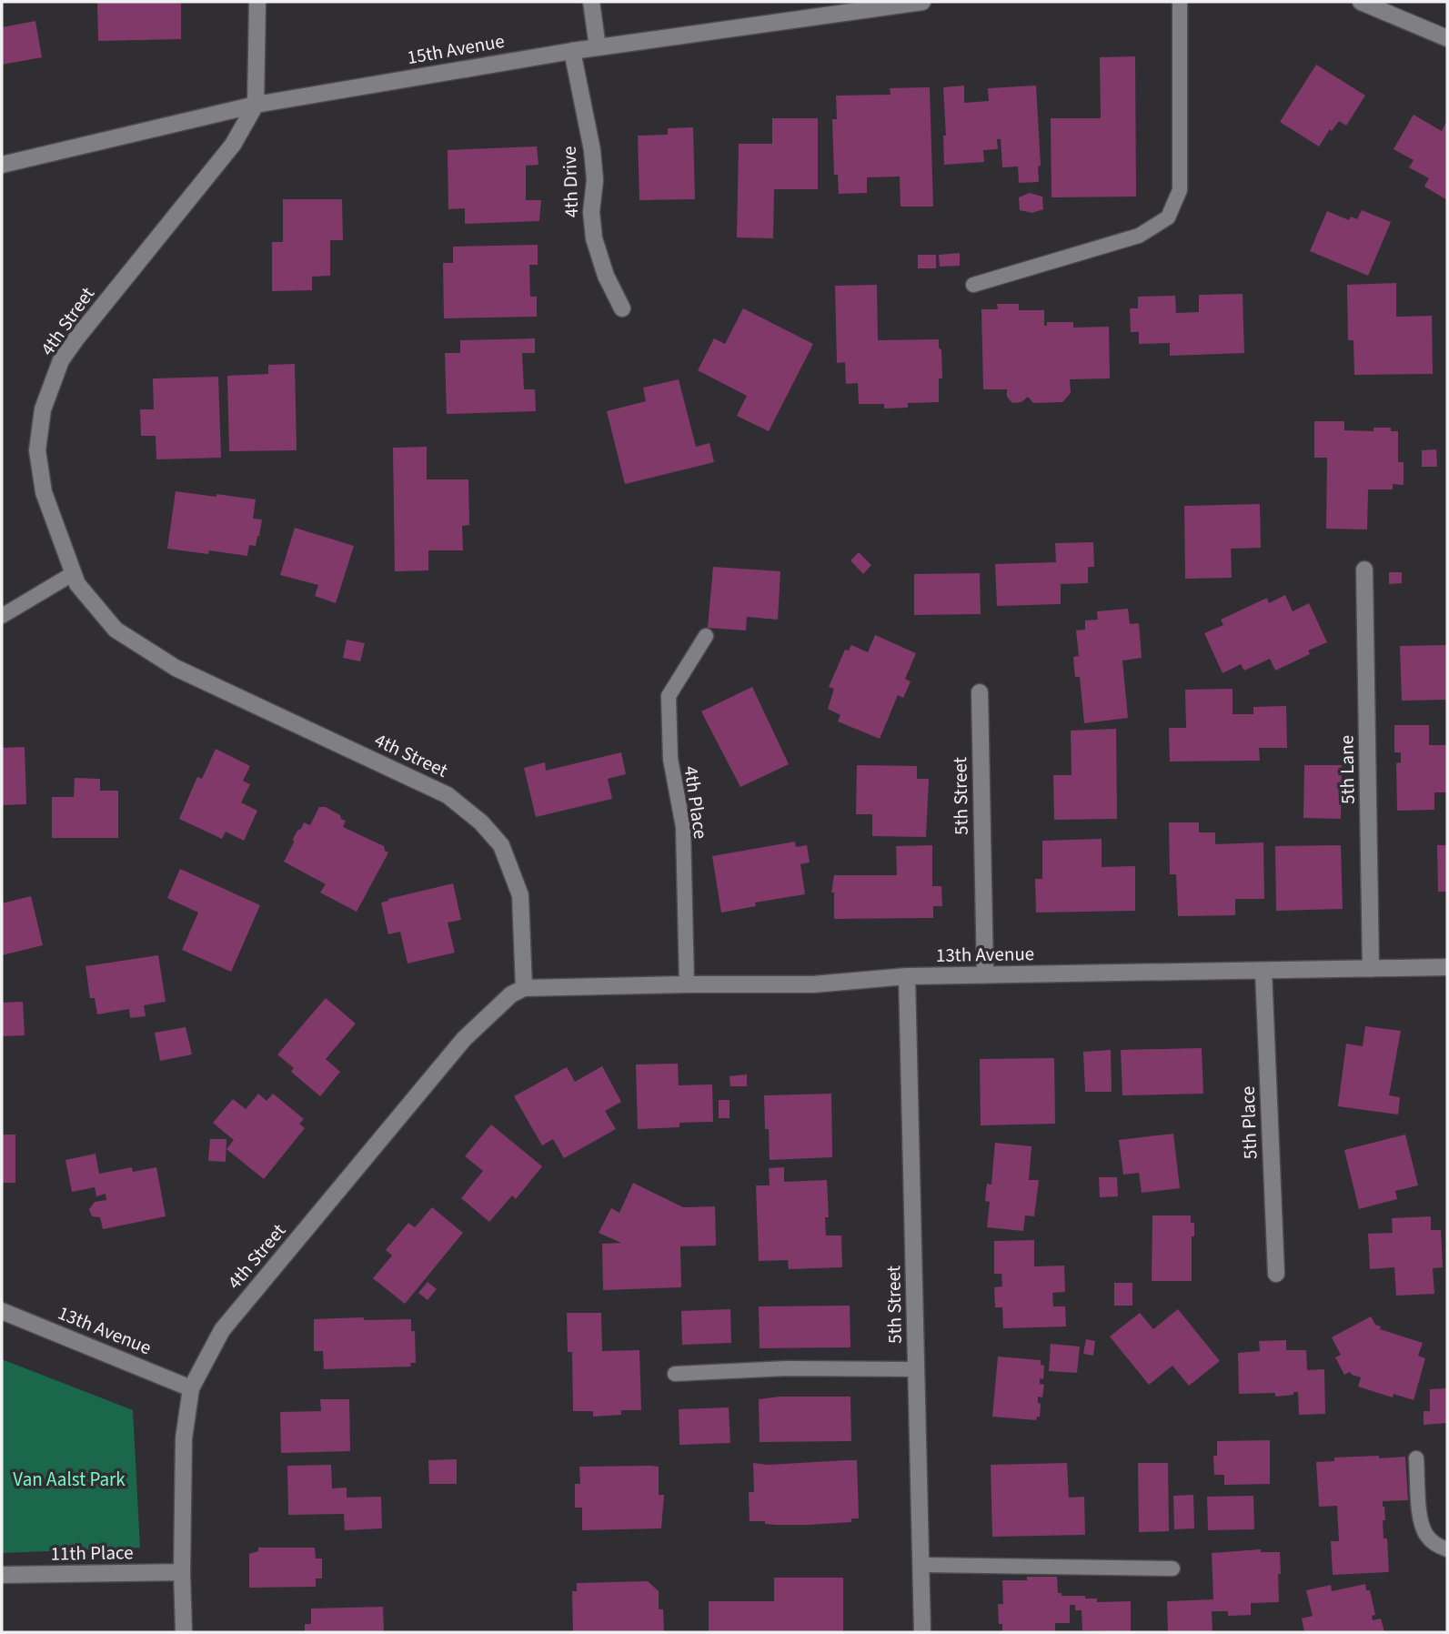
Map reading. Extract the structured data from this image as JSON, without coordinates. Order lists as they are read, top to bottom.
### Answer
{
  "streets": {
    "street": [
      "15th Avenue",
      "4th Drive",
      "4th Street",
      "5th Lane",
      "5th Street",
      "13th Avenue",
      "5th Place",
      "11th Place"
    ],
    "lane": ["4th Place"]
  },
  "crossings": [
    ["15th Avenue", "4th Drive"],
    ["15th Avenue", "4th Street"],
    ["4th Street", "13th Avenue"],
    ["4th Street", "11th Place"],
    ["5th Lane", "13th Avenue"],
    ["5th Street", "13th Avenue"],
    ["4th Place", "13th Avenue"],
    ["13th Avenue", "5th Place"]
  ],
  "parks": ["Van Aalst Park"]
}
